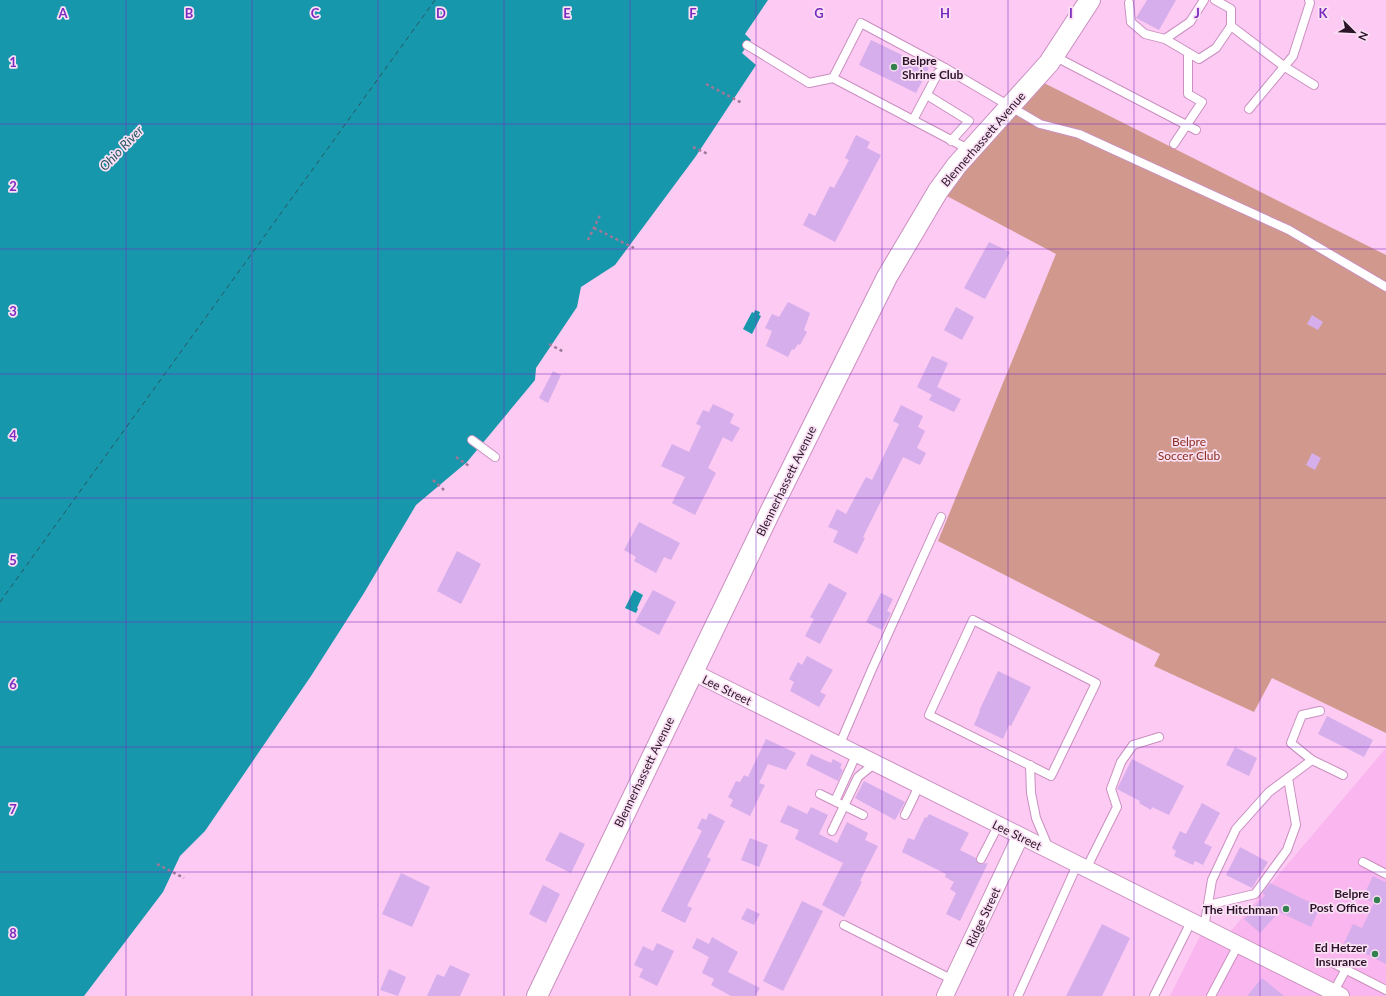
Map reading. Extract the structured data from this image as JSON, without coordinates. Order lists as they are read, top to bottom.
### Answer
{
  "streets": {
    "street": ["Blennerhassett Avenue", "Lee Street", "Ridge Street"]
  },
  "crossings": [
    ["Blennerhassett Avenue", "Lee Street"],
    ["Lee Street", "Ridge Street"]
  ],
  "water": ["Ohio River"],
  "parks": ["Belpre Soccer Club"],
  "places": [
    "Belpre Shrine Club",
    "Belpre Post Office",
    "The Hitchman",
    "Ed Hetzer Insurance"
  ],
  "north": "bottom right",
  "grid": {
    "columns": [
      "A",
      "B",
      "C",
      "D",
      "E",
      "F",
      "G",
      "H",
      "I",
      "J",
      "K"
    ],
    "rows": [
      "1",
      "2",
      "3",
      "4",
      "5",
      "6",
      "7",
      "8"
    ]
  }
}
